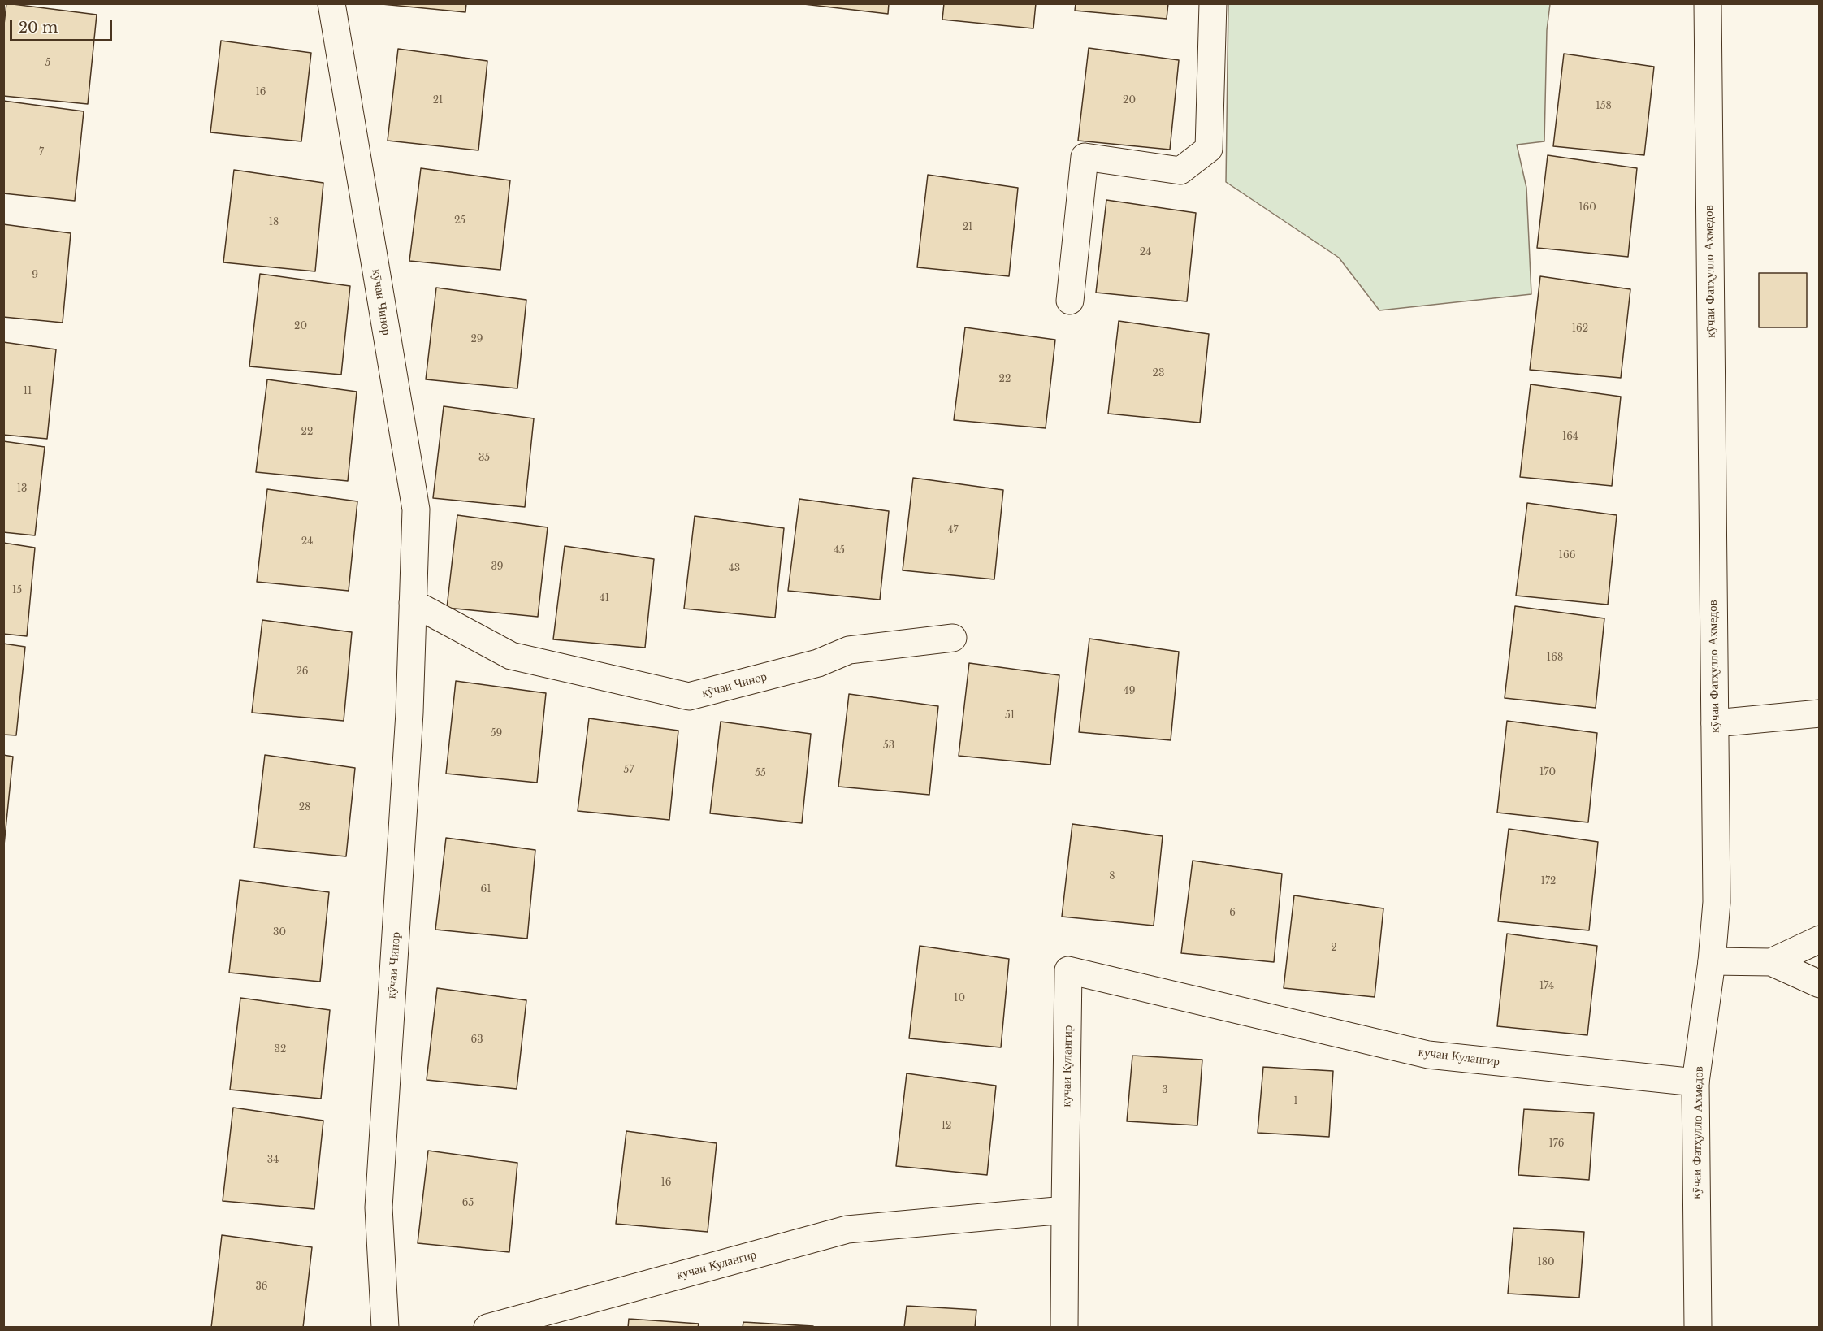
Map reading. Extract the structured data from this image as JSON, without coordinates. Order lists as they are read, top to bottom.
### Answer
{
  "streets": {
    "street": ["кӯчаи Фатҳулло Ахмедов", "кӯчаи Чинор", "кучаи Кулангир"]
  },
  "crossings": [
    ["кӯчаи Фатҳулло Ахмедов", "кучаи Кулангир"]
  ],
  "house_numbers": [
    "5",
    "16",
    "21",
    "20",
    "158",
    "7",
    "160",
    "25",
    "18",
    "21",
    "24",
    "9",
    "20",
    "162",
    "29",
    "23",
    "22",
    "11",
    "22",
    "164",
    "35",
    "13",
    "47",
    "24",
    "45",
    "166",
    "39",
    "43",
    "15",
    "41",
    "168",
    "26",
    "49",
    "51",
    "59",
    "53",
    "57",
    "170",
    "55",
    "28",
    "8",
    "172",
    "61",
    "6",
    "30",
    "2",
    "174",
    "10",
    "63",
    "32",
    "3",
    "1",
    "12",
    "176",
    "34",
    "16",
    "65",
    "180",
    "36"
  ],
  "scale_bar": "20 m"
}
